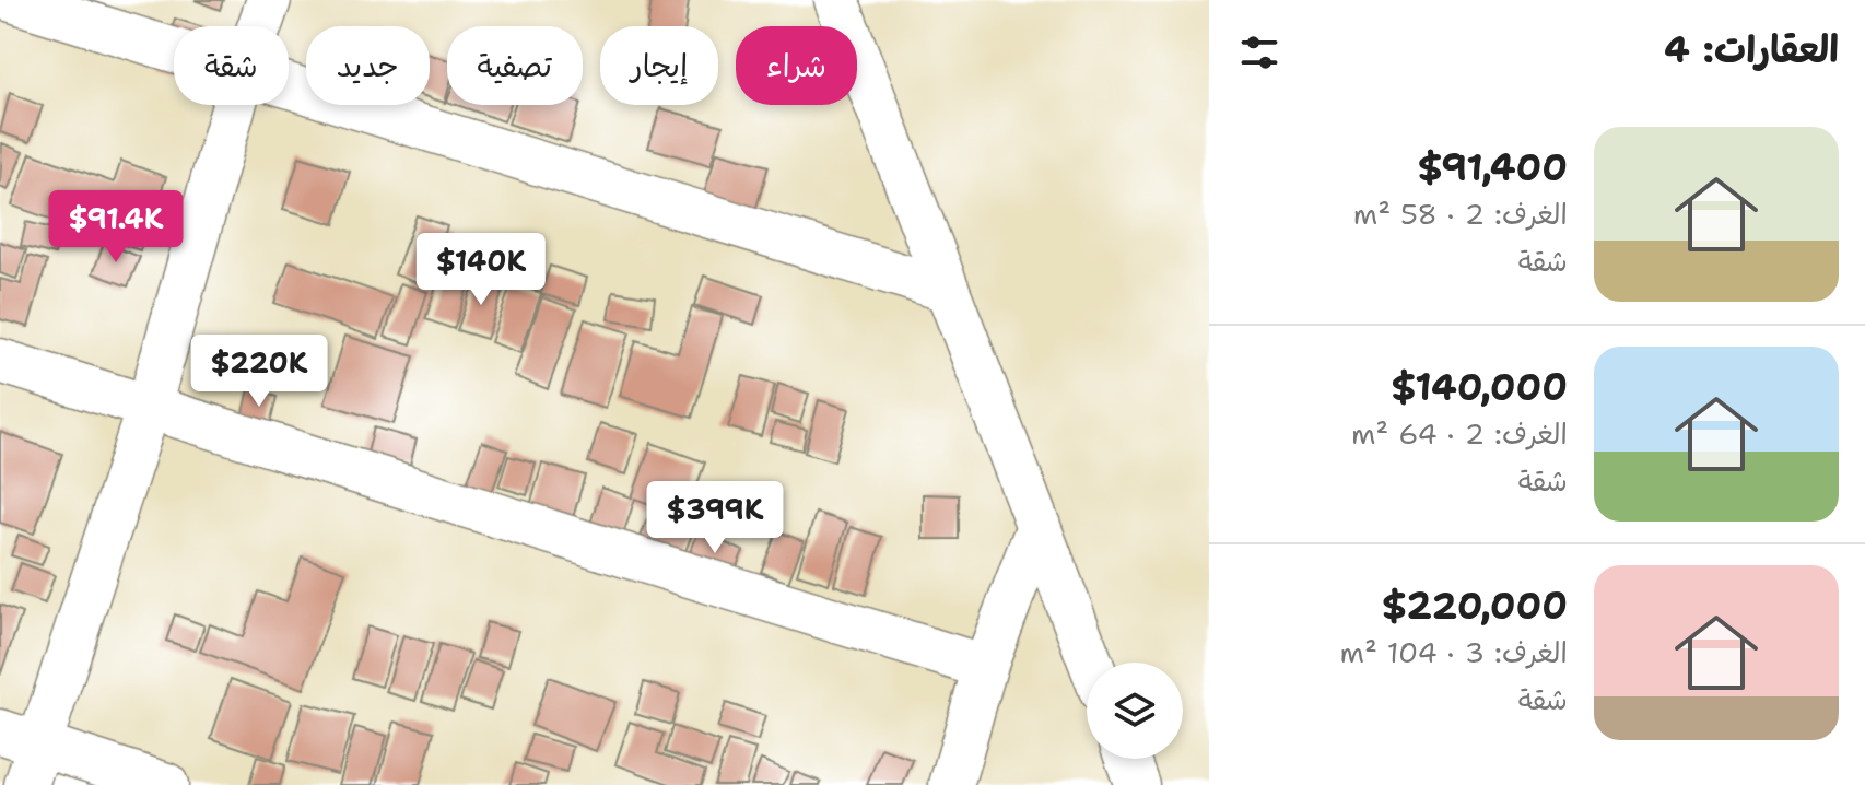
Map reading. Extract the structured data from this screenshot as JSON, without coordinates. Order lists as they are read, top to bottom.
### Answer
{
  "page": {
    "heading": "العقارات: 4",
    "chip": [
      "شراء",
      "إيجار",
      "تصفية",
      "جديد",
      "شقة"
    ],
    "list": [
      {
        "name": "$91,400",
        "note": "الغرف: 2 · 58 m² · شقة"
      },
      {
        "name": "$140,000",
        "note": "الغرف: 2 · 64 m² · شقة"
      },
      {
        "name": "$220,000",
        "note": "الغرف: 3 · 104 m² · شقة"
      }
    ],
    "price": [
      "$91.4K",
      "$140K",
      "$220K",
      "$399K"
    ]
  }
}
